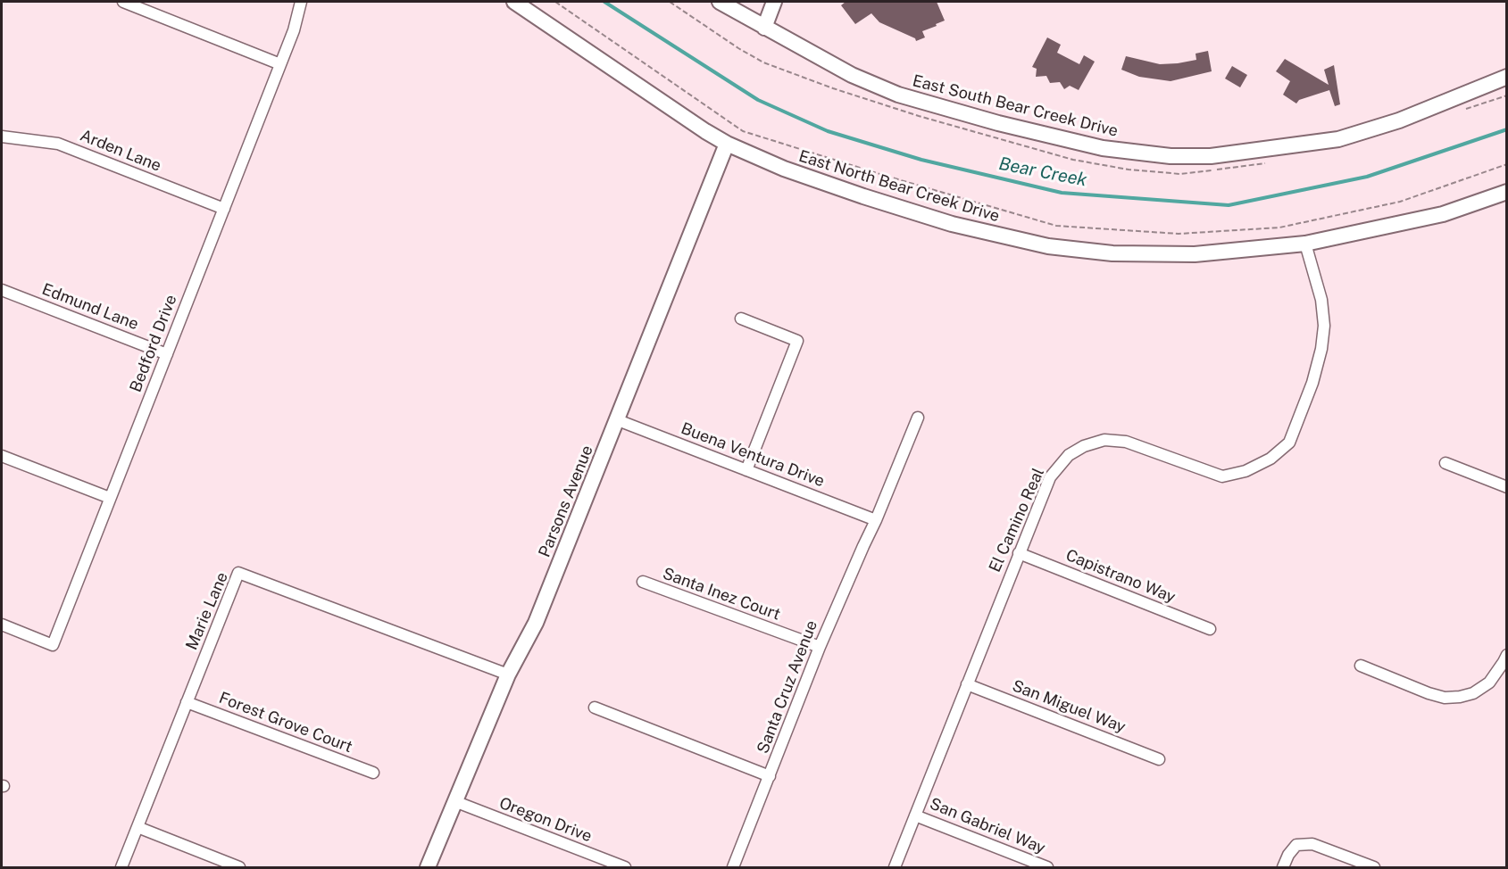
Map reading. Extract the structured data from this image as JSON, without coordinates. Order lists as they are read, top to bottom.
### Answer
{
  "streets": {
    "street": [
      "East South Bear Creek Drive",
      "Arden Lane",
      "East North Bear Creek Drive",
      "Edmund Lane",
      "Bedford Drive",
      "Buena Ventura Drive",
      "Parsons Avenue",
      "El Camino Real",
      "Capistrano Way",
      "Santa Inez Court",
      "Marie Lane",
      "Santa Cruz Avenue",
      "San Miguel Way",
      "Forest Grove Court",
      "Oregon Drive",
      "San Gabriel Way"
    ]
  },
  "crossings": [
    ["Arden Lane", "Bedford Drive"],
    ["East North Bear Creek Drive", "Parsons Avenue"],
    ["East North Bear Creek Drive", "El Camino Real"],
    ["Edmund Lane", "Bedford Drive"],
    ["Buena Ventura Drive", "Parsons Avenue"],
    ["Buena Ventura Drive", "Santa Cruz Avenue"],
    ["Parsons Avenue", "Marie Lane"],
    ["Parsons Avenue", "Oregon Drive"],
    ["El Camino Real", "Capistrano Way"],
    ["El Camino Real", "San Miguel Way"],
    ["El Camino Real", "San Gabriel Way"],
    ["Santa Inez Court", "Santa Cruz Avenue"],
    ["Marie Lane", "Forest Grove Court"]
  ],
  "water": ["Bear Creek"]
}
